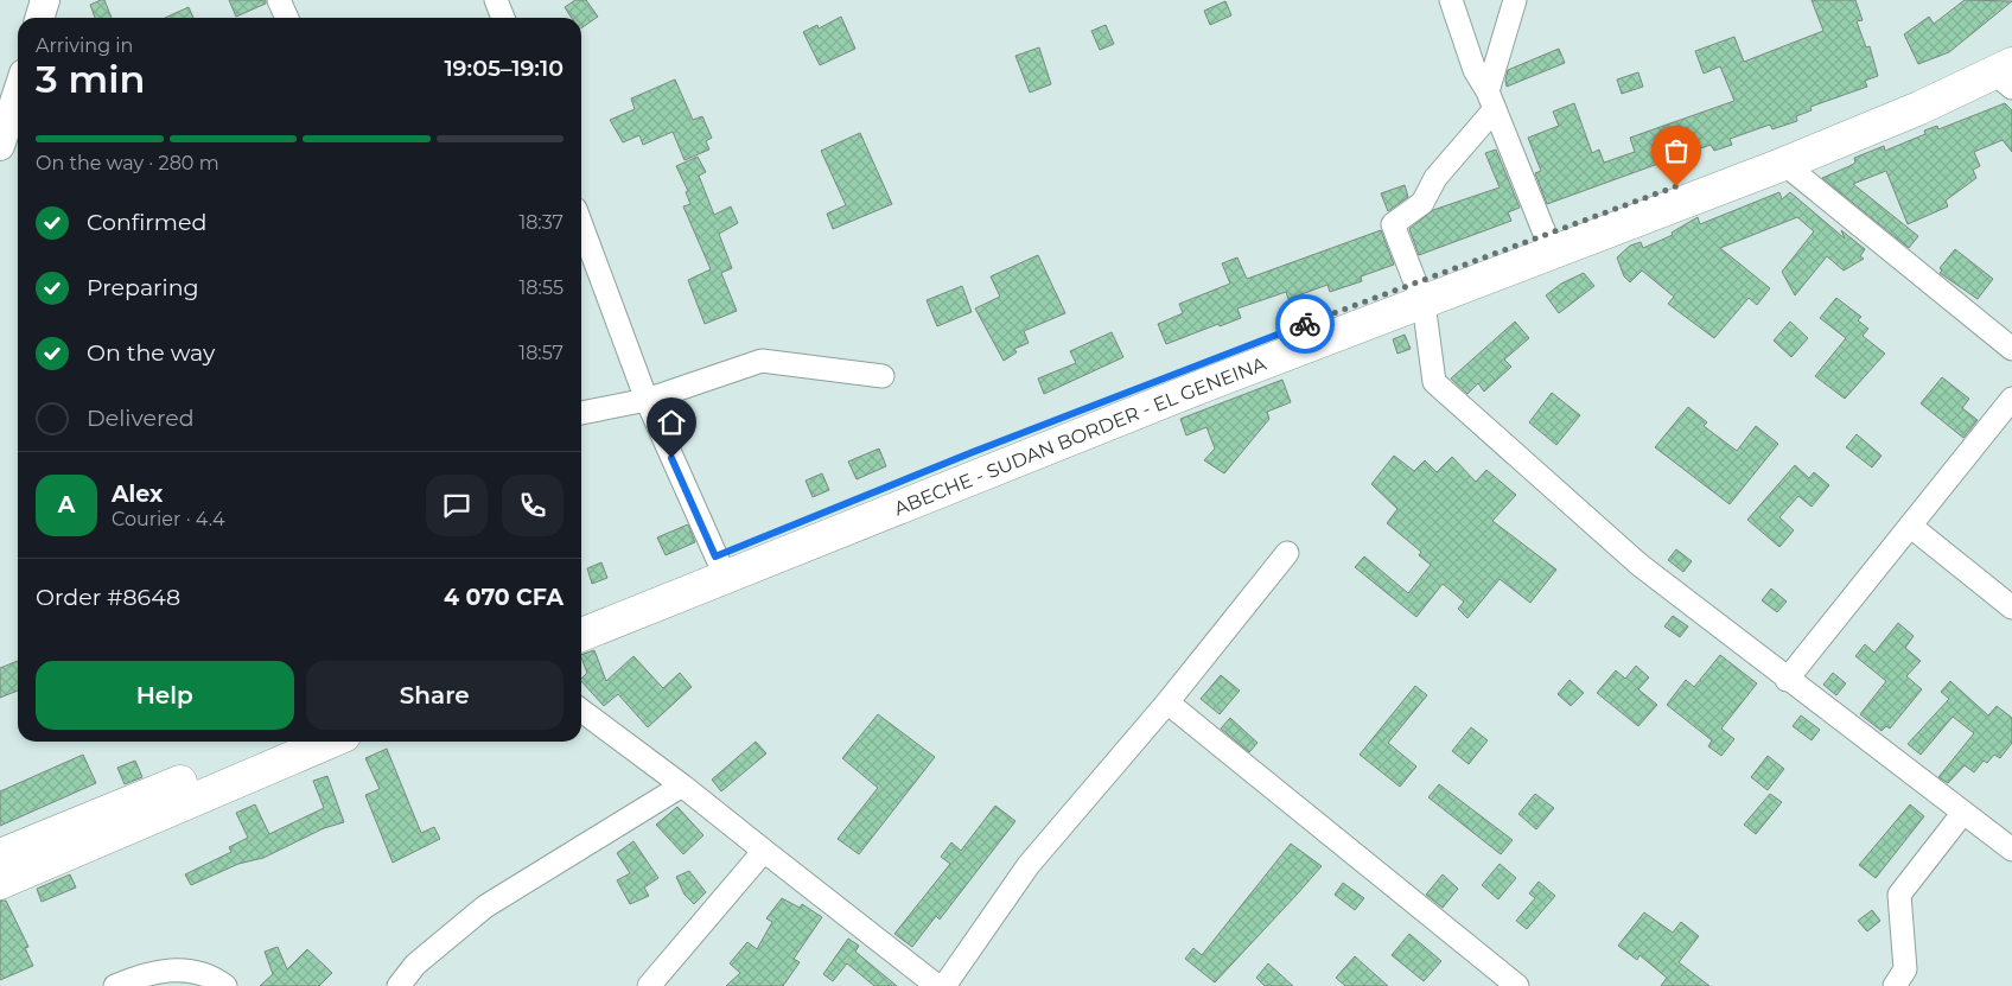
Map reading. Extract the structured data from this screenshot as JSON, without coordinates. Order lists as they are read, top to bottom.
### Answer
{
  "streets": {
    "highway": ["ABECHE - SUDAN BORDER - EL GENEINA"]
  },
  "page": {
    "heading": ["3 min", "Arriving in", "19:05–19:10"],
    "panel": [
      "Alex",
      "Courier · 4.4",
      "Order #8648",
      "4 070 CFA"
    ],
    "bar": "On the way · 280 m",
    "list": [
      ["Confirmed", "18:37"],
      ["Preparing", "18:55"],
      ["On the way", "18:57"],
      "Delivered"
    ],
    "round": "A",
    "buttons": ["Help", "Share"]
  }
}
